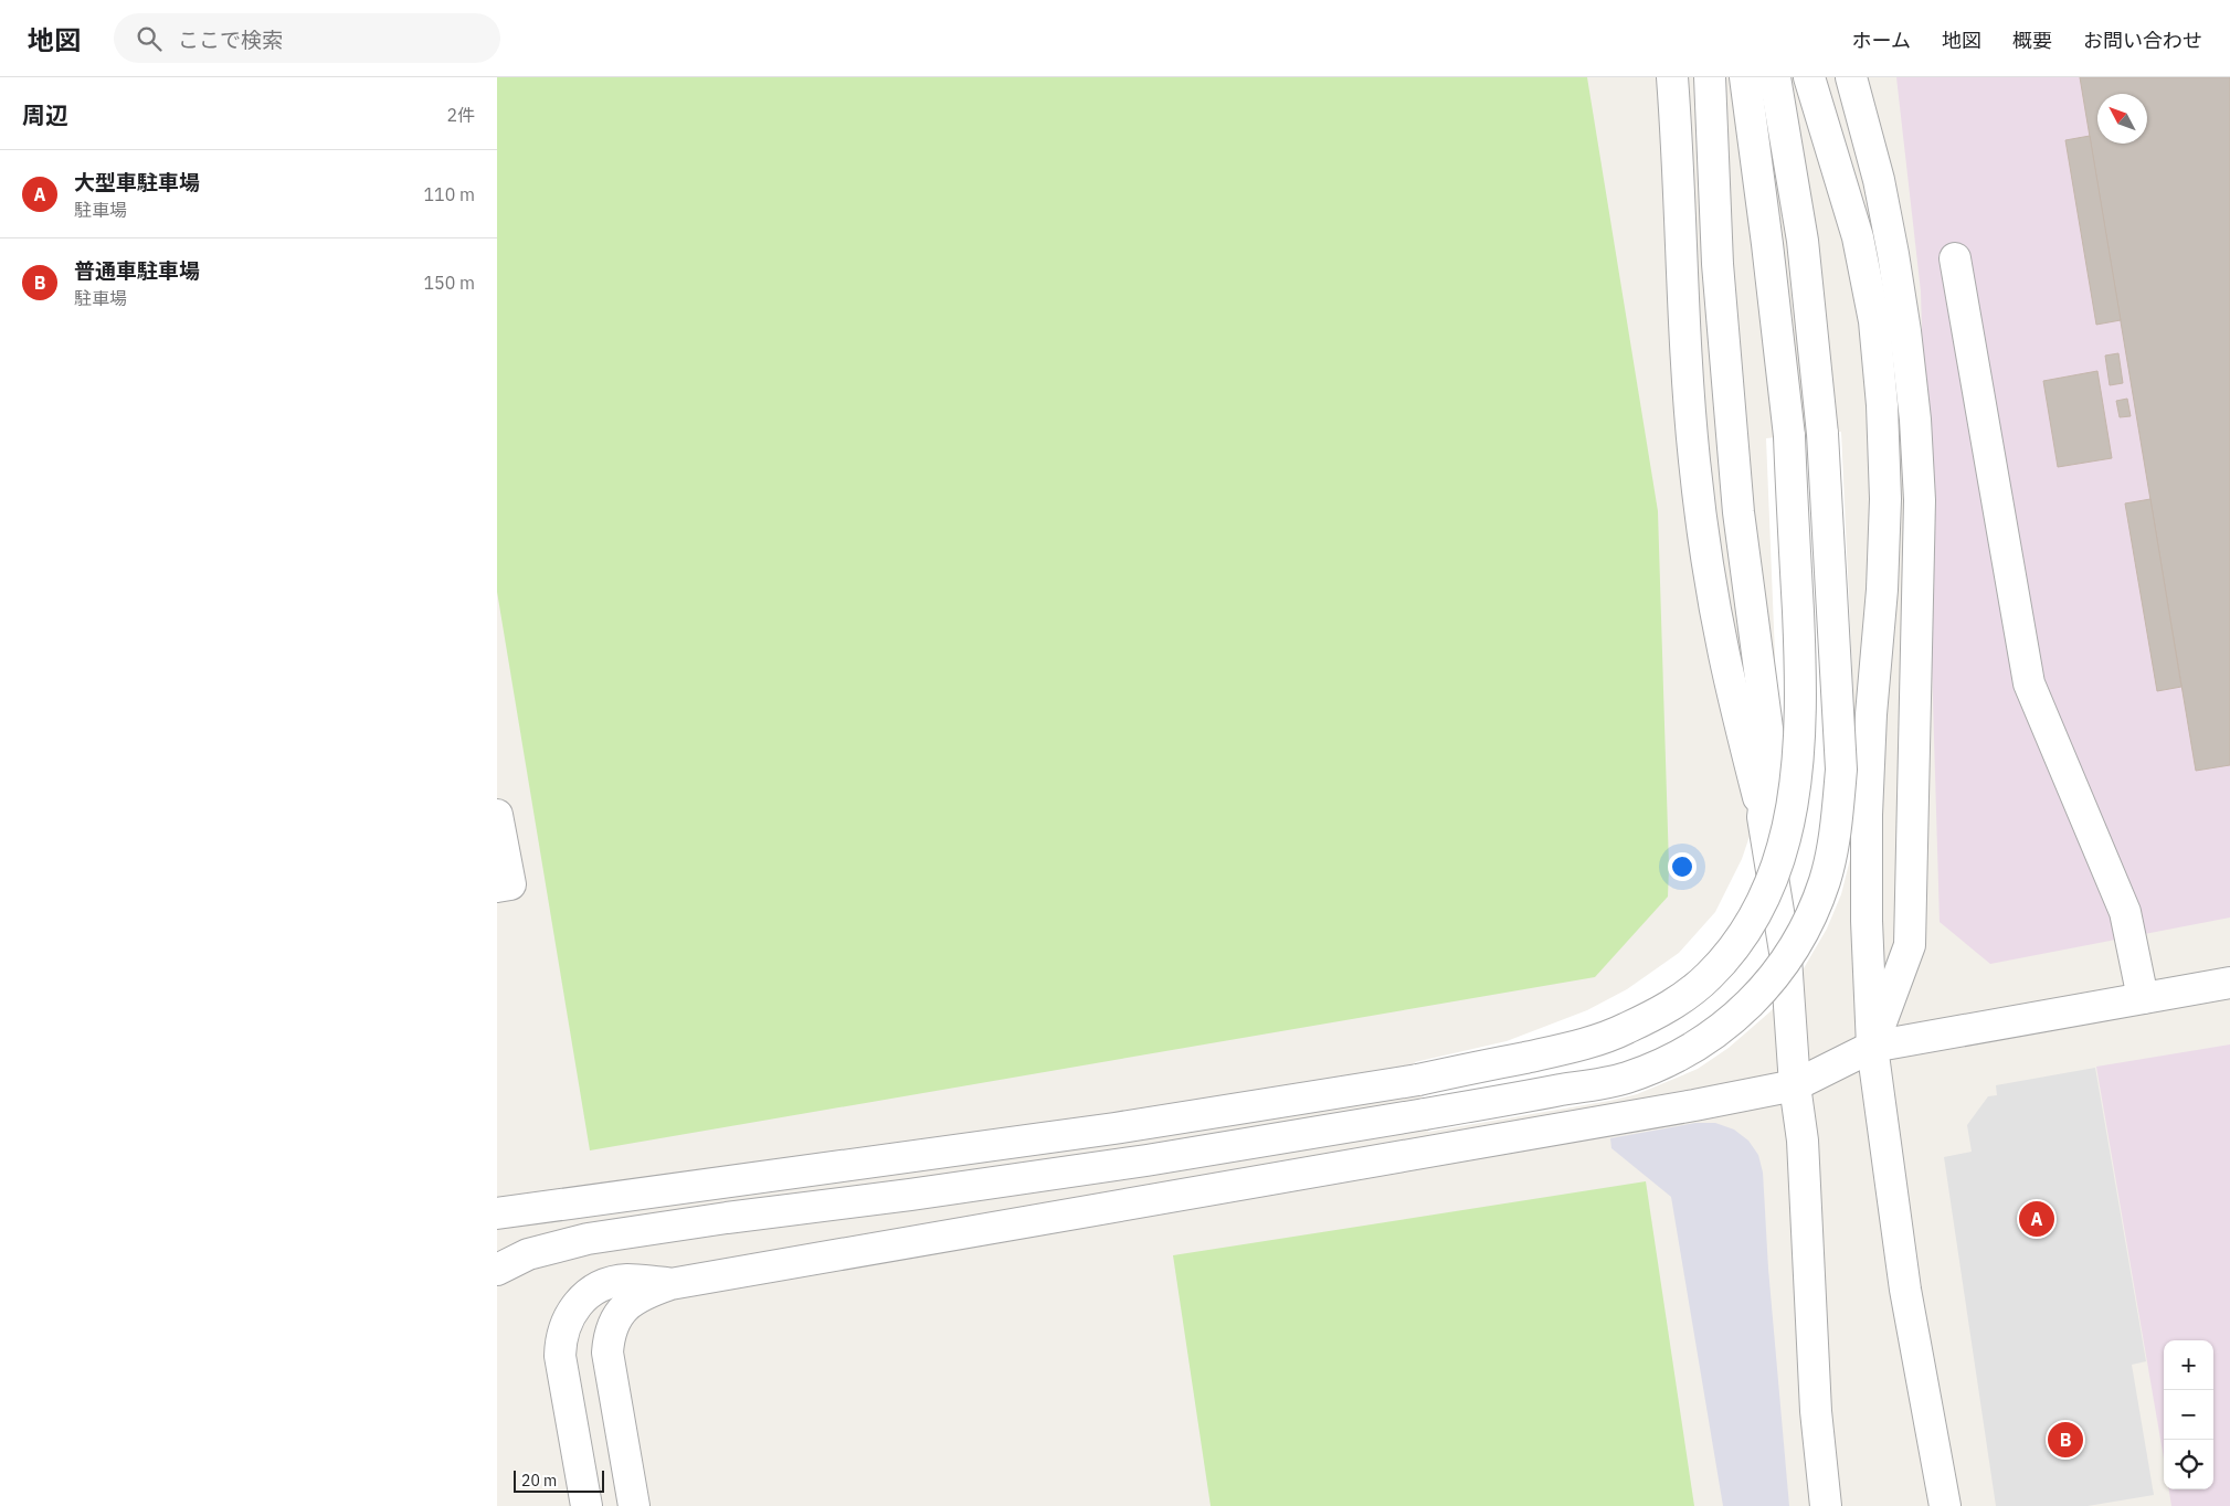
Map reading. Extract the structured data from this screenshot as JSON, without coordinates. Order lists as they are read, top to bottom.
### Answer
{
  "scale_bar": "20 m",
  "north": "top left",
  "page": {
    "header": "地図",
    "search": "ここで検索",
    "nav": [
      "ホーム",
      "地図",
      "概要",
      "お問い合わせ"
    ],
    "heading": ["周辺", "2件"],
    "list": [
      {
        "mark": "A",
        "name": "大型車駐車場",
        "note": "駐車場",
        "value": "110 m"
      },
      {
        "mark": "B",
        "name": "普通車駐車場",
        "note": "駐車場",
        "value": "150 m"
      }
    ],
    "pins": ["A", "B"],
    "map_buttons": ["+", "−"],
    "scale": "20 m"
  }
}
